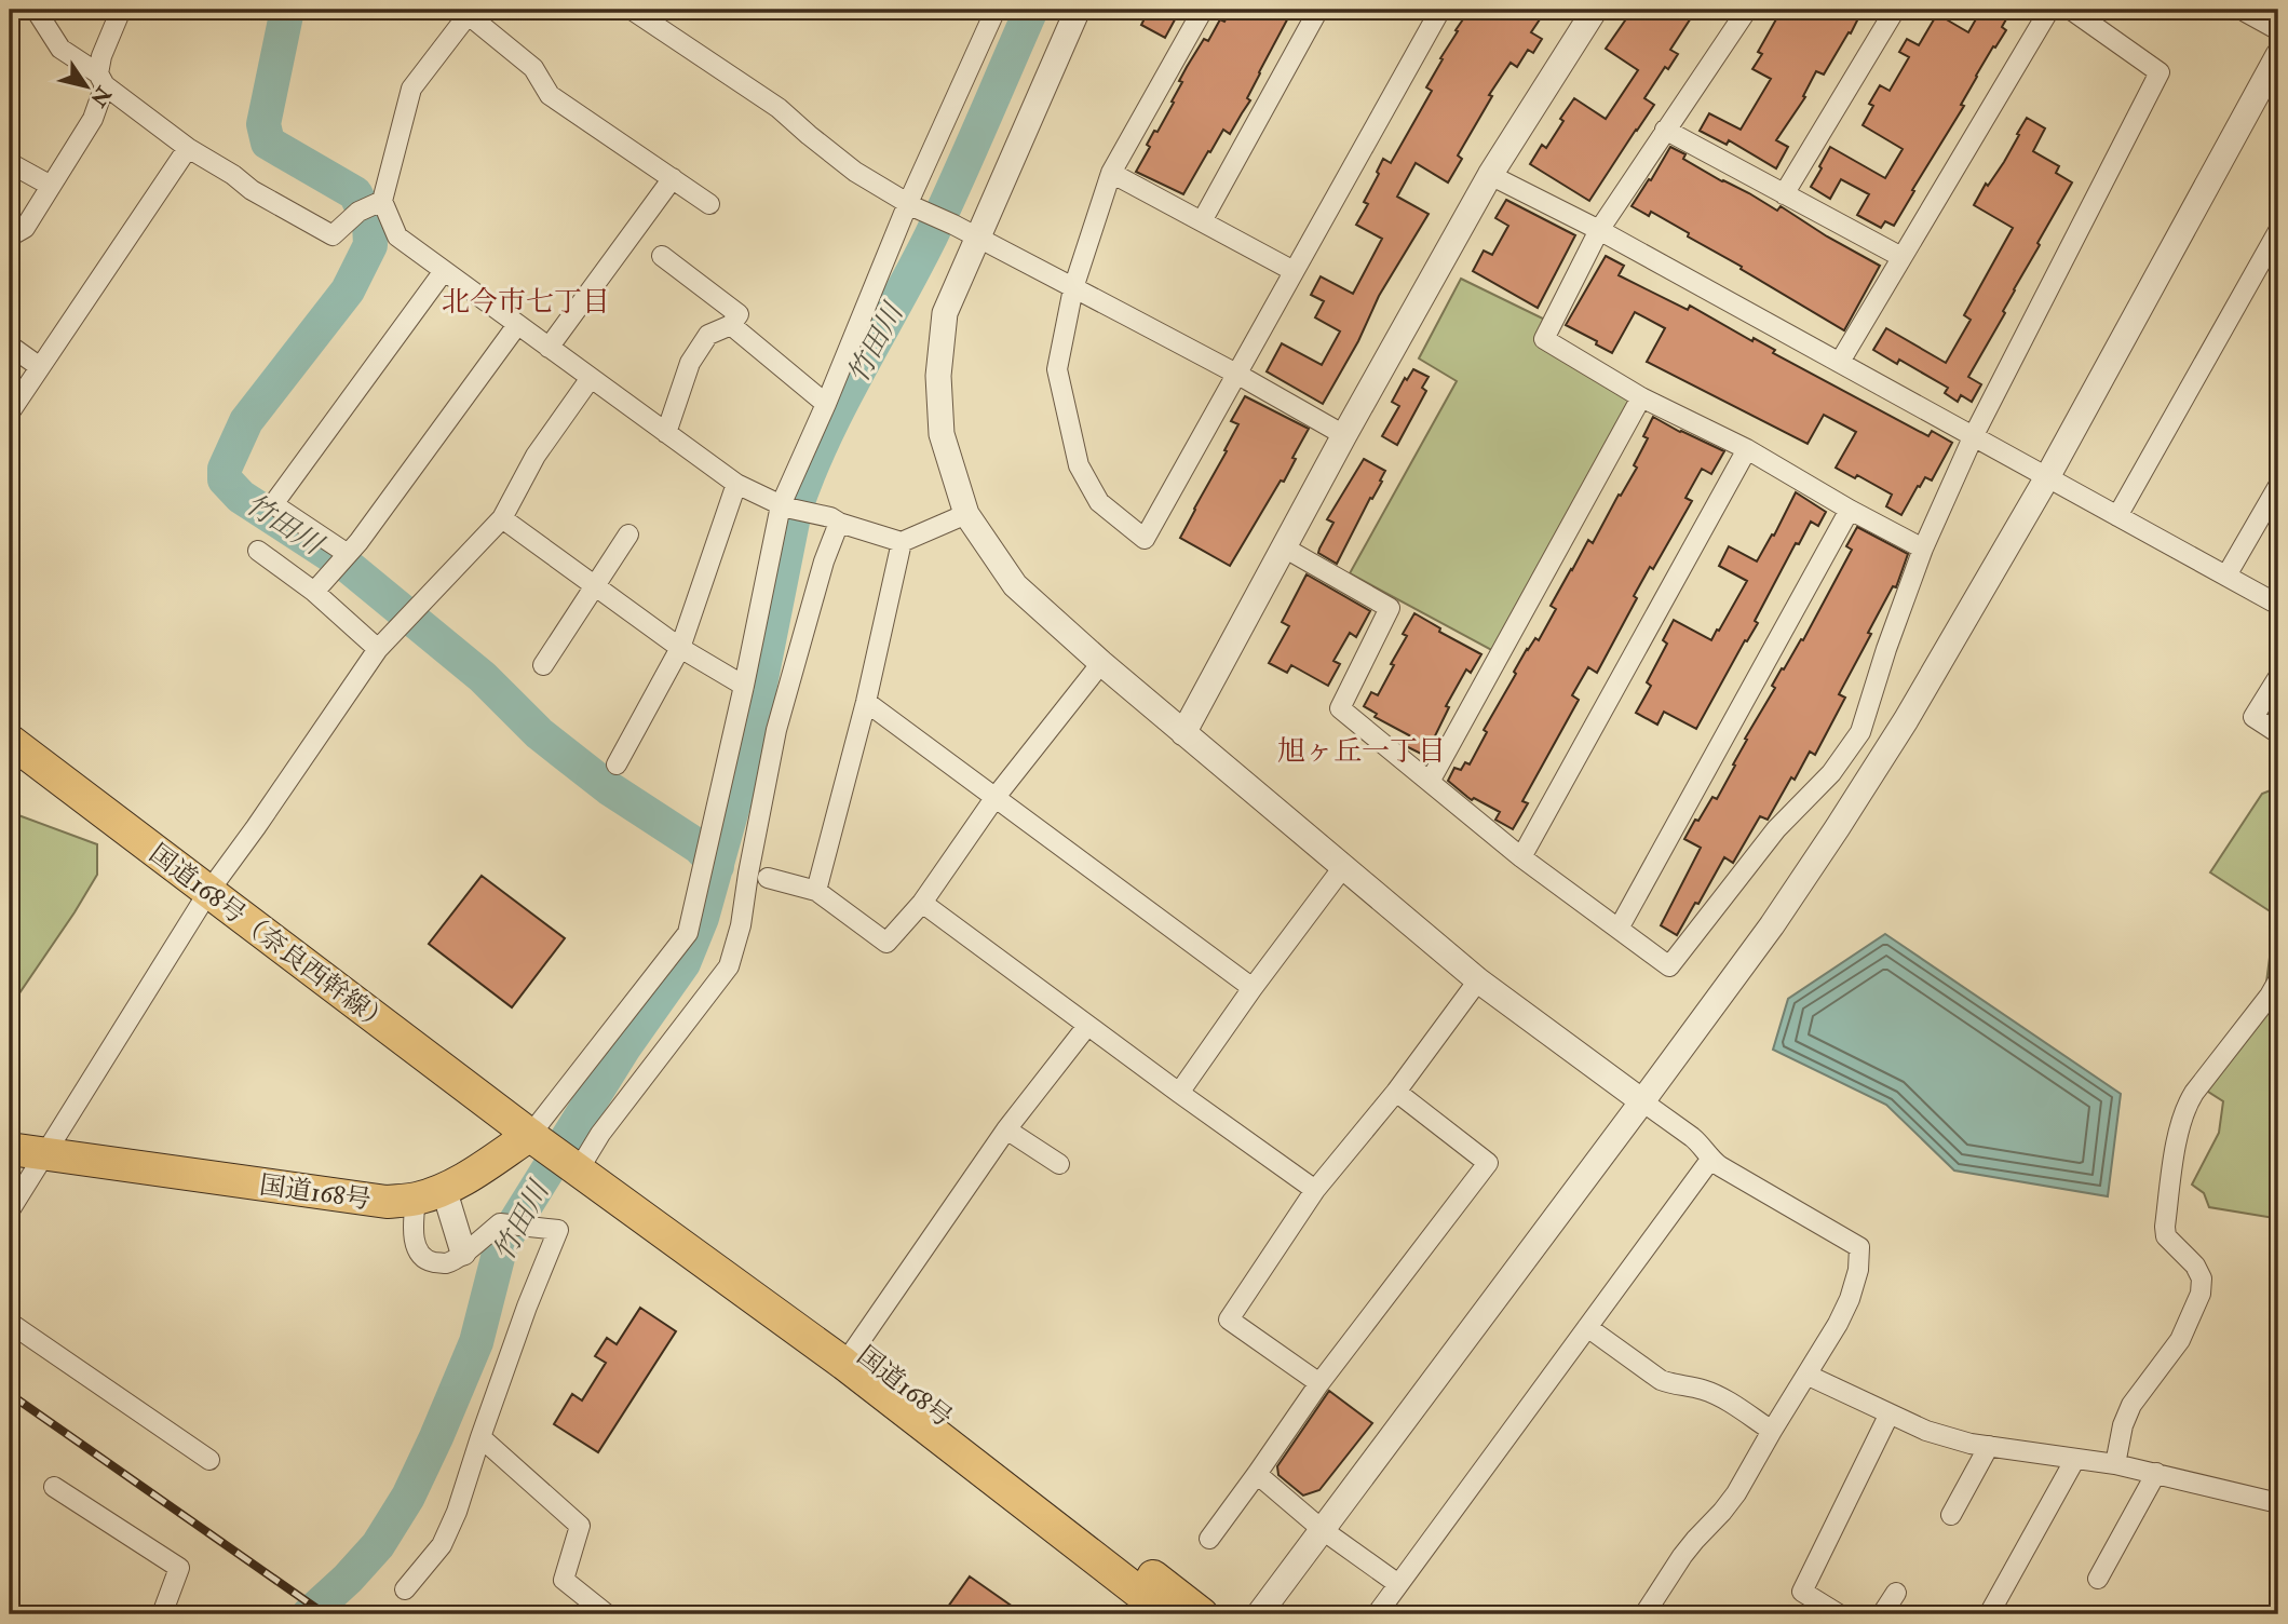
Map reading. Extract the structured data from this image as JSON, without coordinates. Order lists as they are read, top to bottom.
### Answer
{
  "streets": {
    "highway": ["国道168号（奈良西幹線）", "国道168号"]
  },
  "crossings": [
    ["国道168号（奈良西幹線）", "国道168号"]
  ],
  "districts": ["北今市七丁目", "旭ヶ丘一丁目"],
  "water": ["竹田川"],
  "north": "bottom right"
}
